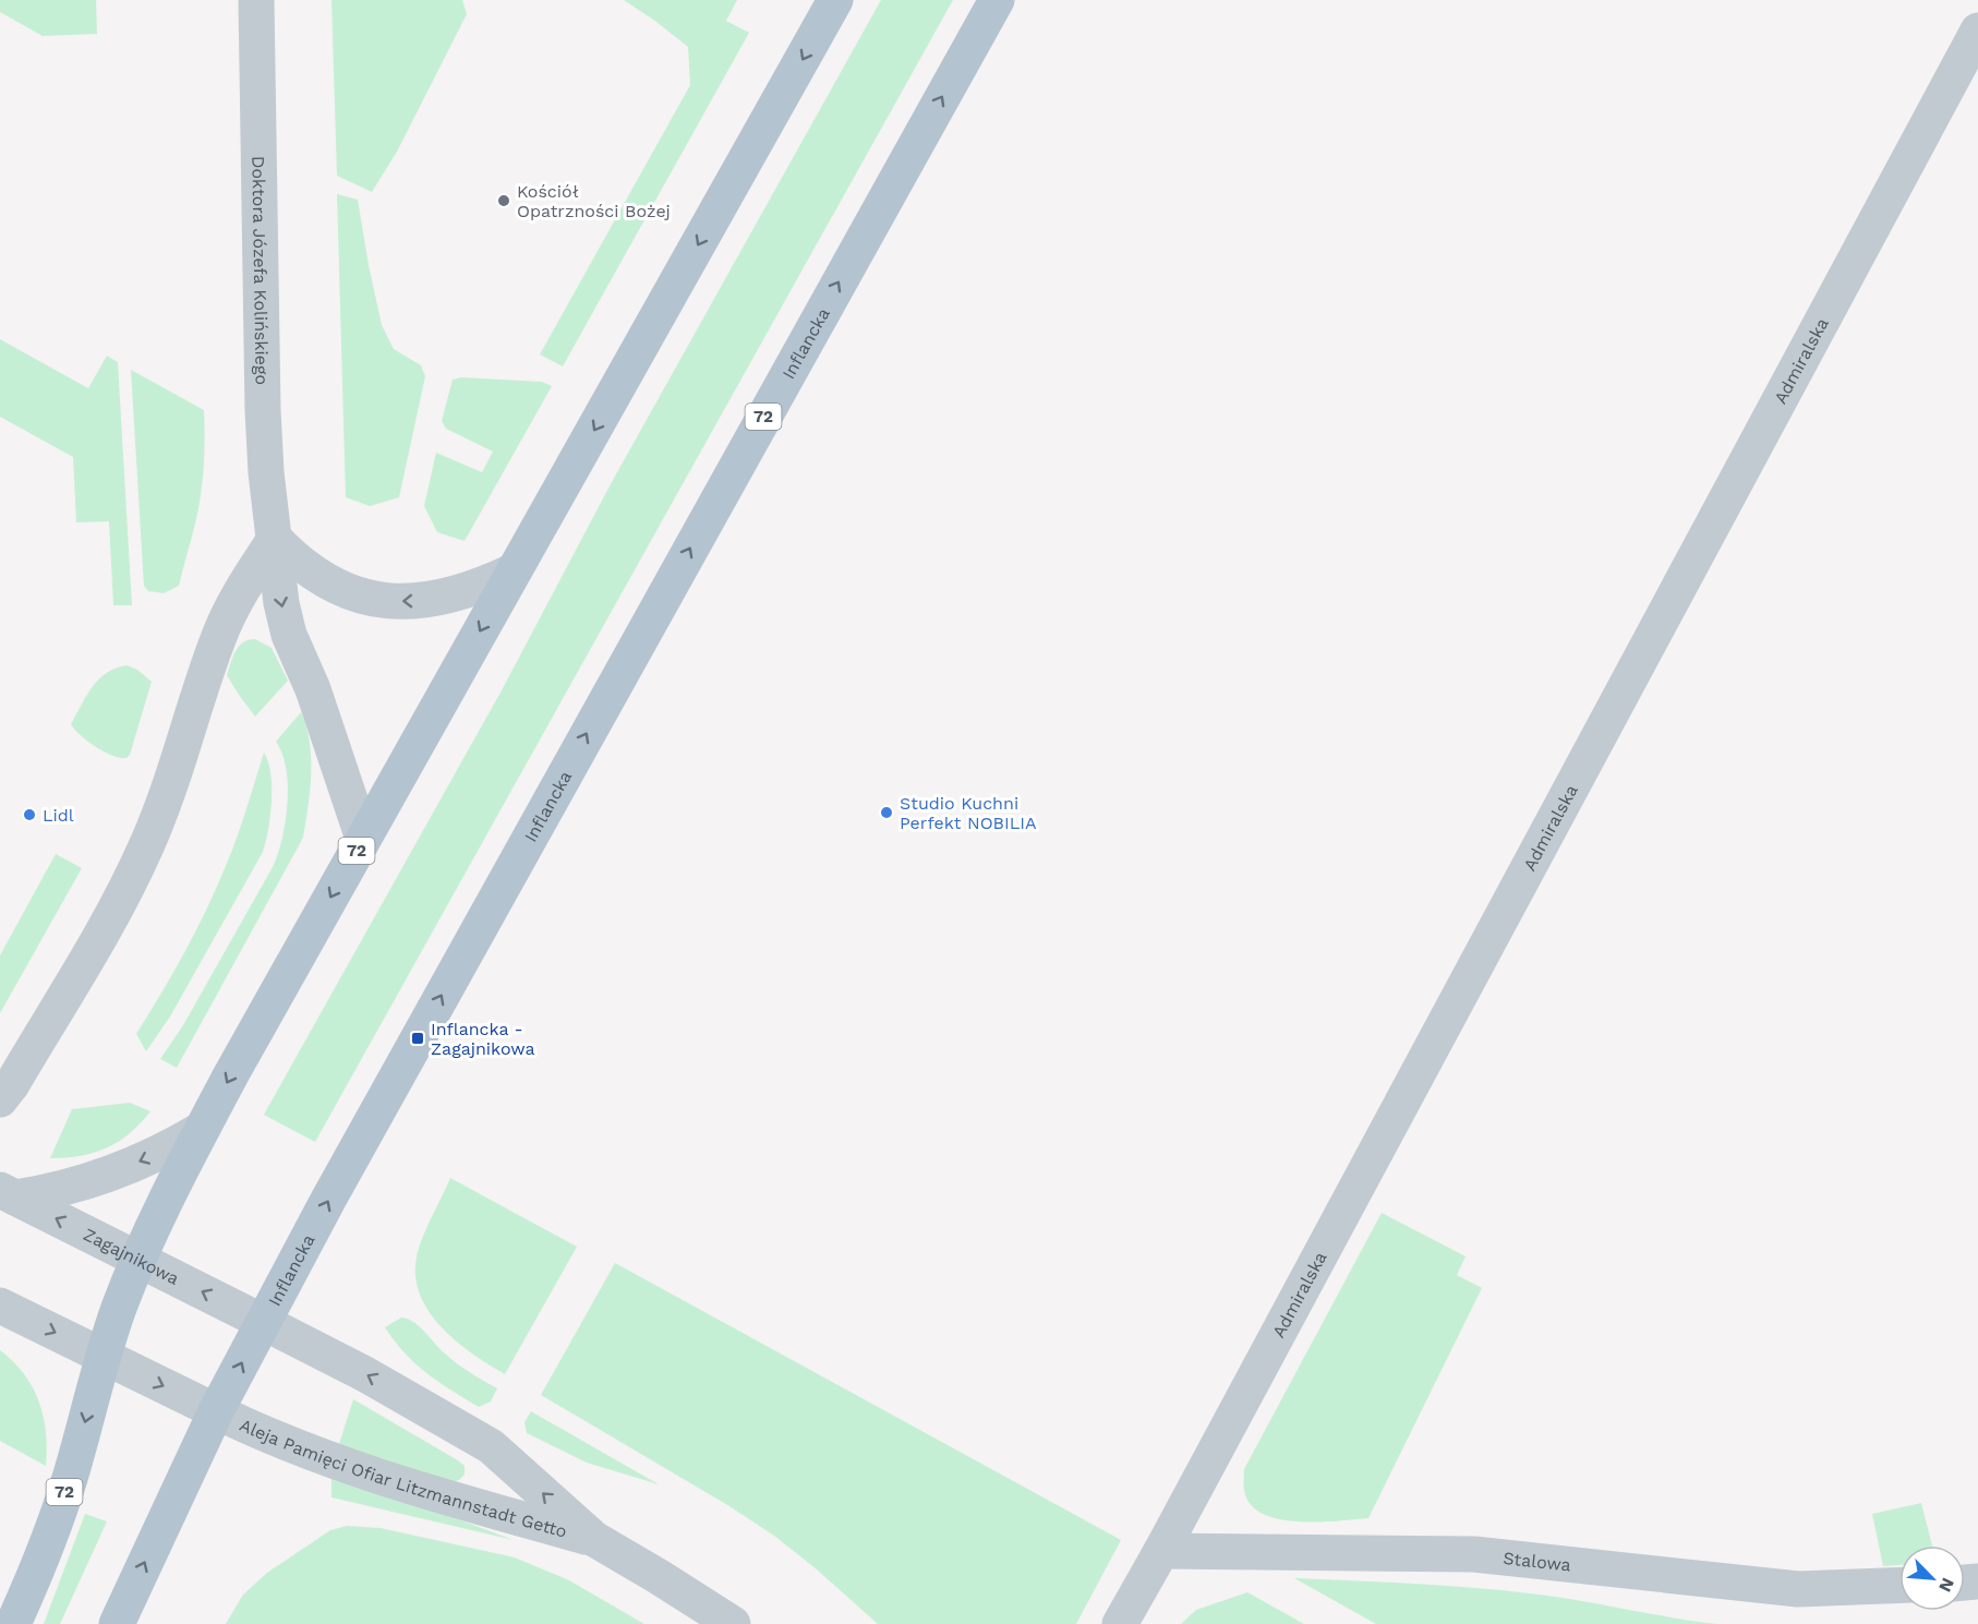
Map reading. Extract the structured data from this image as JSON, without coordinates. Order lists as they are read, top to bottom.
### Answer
{
  "streets": {
    "main road": ["Inflancka", "72"],
    "street": [
      "Doktora Józefa Kolińskiego",
      "Admiralska",
      "Zagajnikowa",
      "Aleja Pamięci Ofiar Litzmannstadt Getto",
      "Stalowa"
    ]
  },
  "crossings": [
    ["Doktora Józefa Kolińskiego", "72"],
    ["Inflancka", "Zagajnikowa"],
    ["Inflancka", "Aleja Pamięci Ofiar Litzmannstadt Getto"],
    ["Admiralska", "Stalowa"],
    ["72", "Zagajnikowa"],
    ["Zagajnikowa", "Aleja Pamięci Ofiar Litzmannstadt Getto"]
  ],
  "one_way": ["Doktora Józefa Kolińskiego"],
  "places": {
    "other": ["Kościół Opatrzności Bożej", "Studio Kuchni Perfekt NOBILIA", "Lidl"],
    "transit": ["Inflancka - Zagajnikowa"]
  },
  "north": "bottom right"
}
